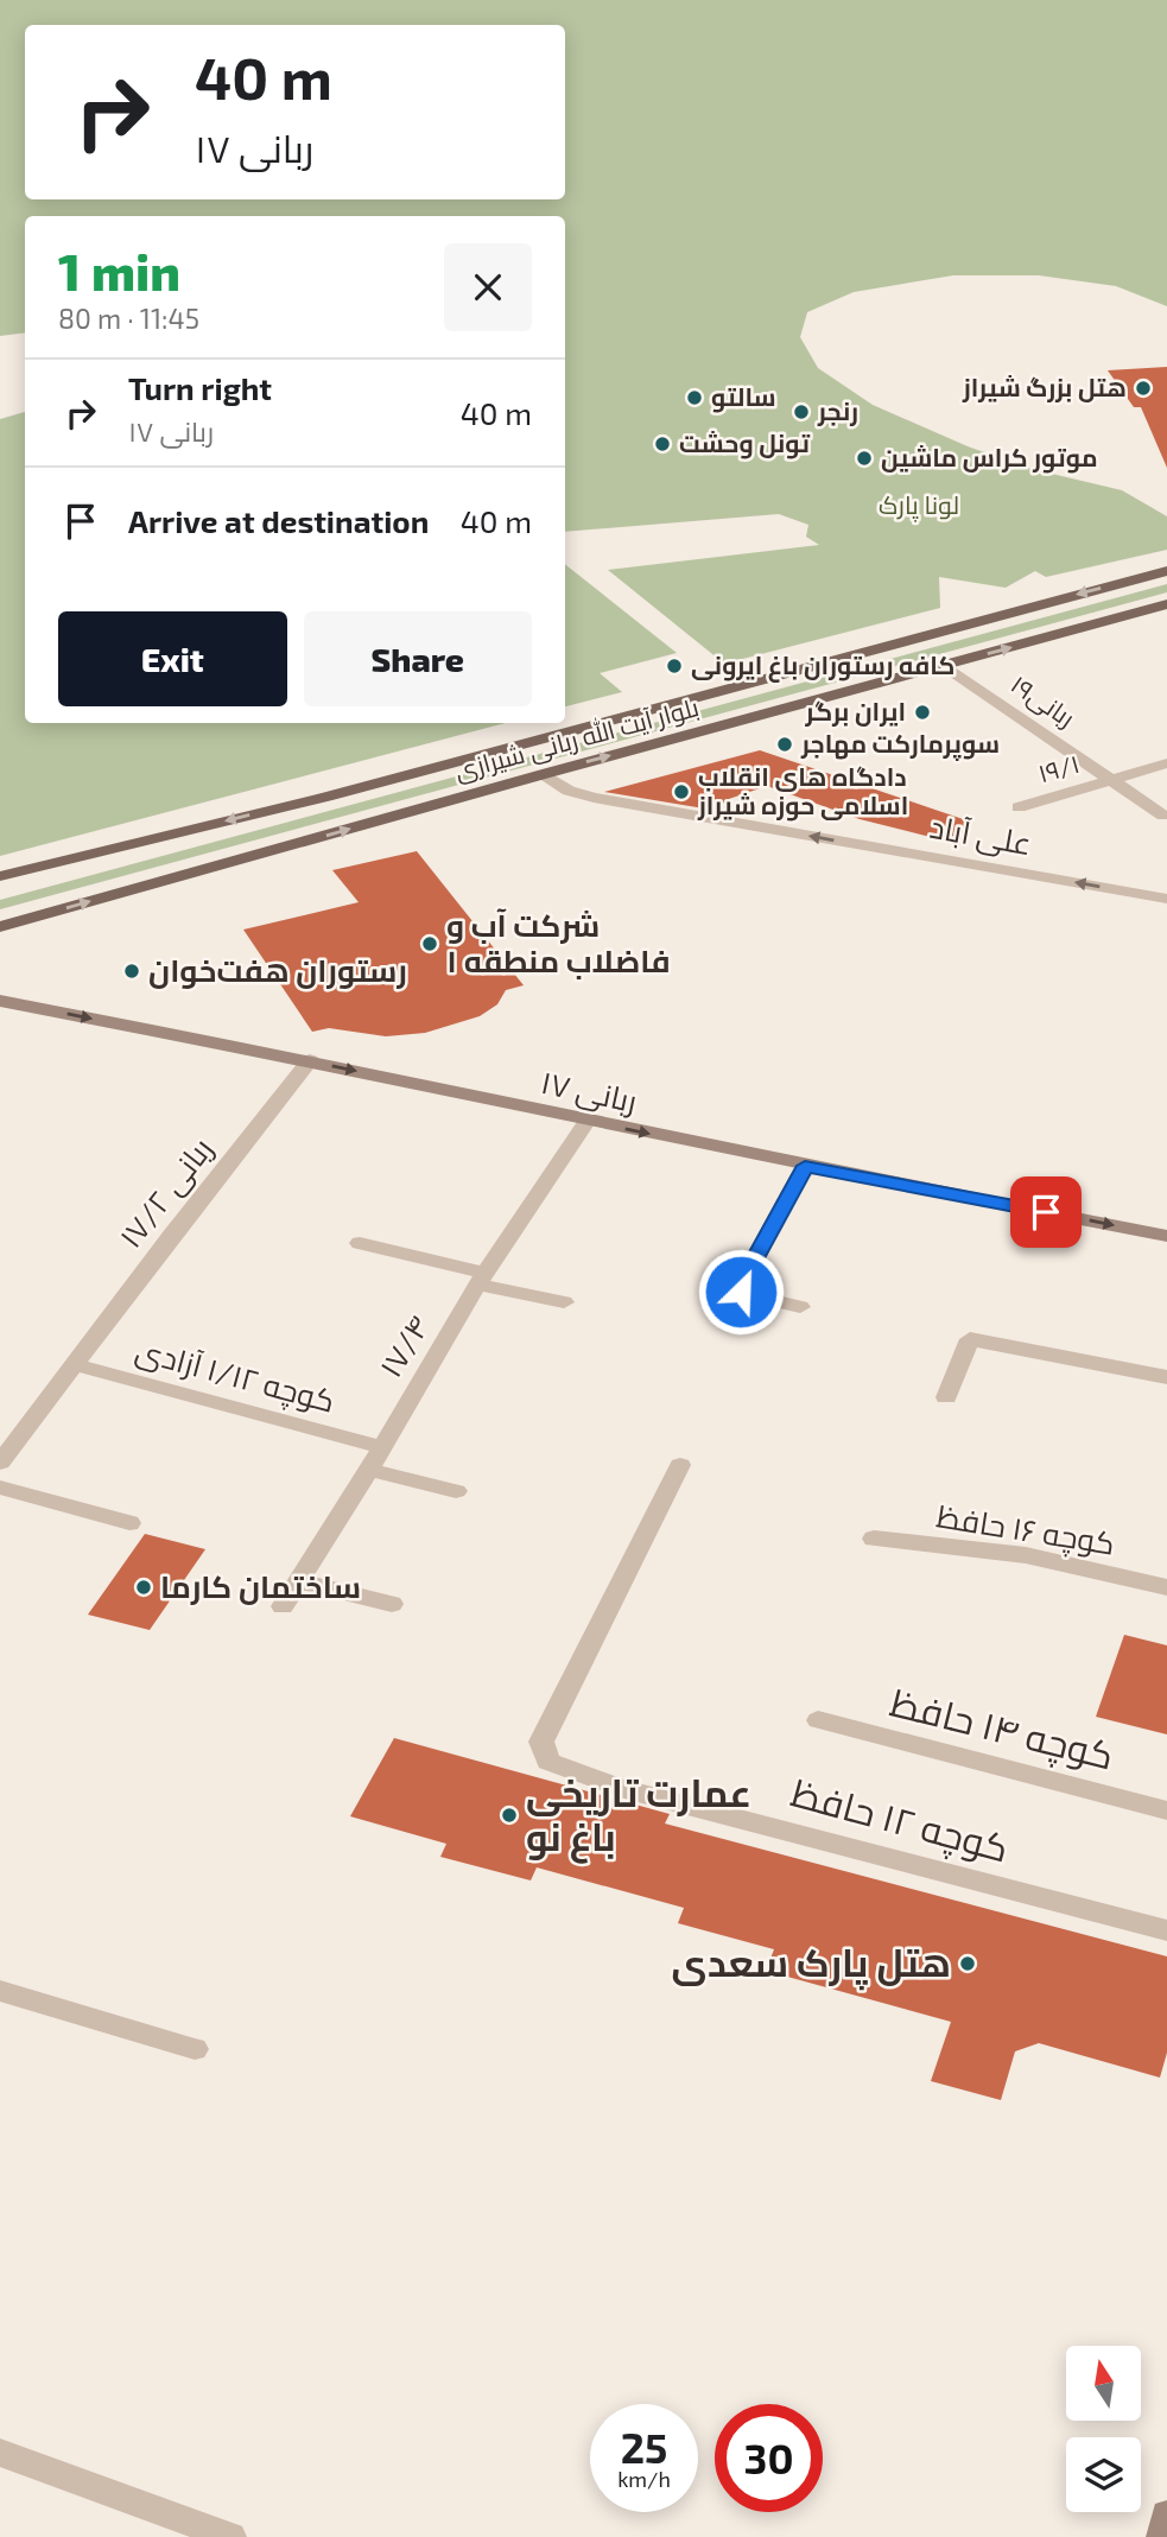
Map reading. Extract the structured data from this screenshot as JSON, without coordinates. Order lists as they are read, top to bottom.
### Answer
{
  "streets": {
    "main road": ["بلوار آیت الله ربانی شیرازی"],
    "street": [
      "ربانی۱۹",
      "۱۹/۱",
      "علی آباد",
      "ربانی ۱۷",
      "ربانی ۱۷/۲",
      "۱۷/۴",
      "کوچه ۱/۱۲ آزادی",
      "کوچه ۱۶ حافظ",
      "کوچه ۱۴ حافظ",
      "کوچه ۱۲ حافظ"
    ]
  },
  "crossings": [
    ["ربانی۱۹", "بلوار آیت الله ربانی شیرازی"],
    ["ربانی۱۹", "۱۹/۱"],
    ["بلوار آیت الله ربانی شیرازی", "علی آباد"],
    ["ربانی ۱۷", "ربانی ۱۷/۲"],
    ["ربانی ۱۷", "۱۷/۴"],
    ["ربانی ۱۷/۲", "کوچه ۱/۱۲ آزادی"],
    ["۱۷/۴", "کوچه ۱/۱۲ آزادی"]
  ],
  "one_way": ["علی آباد", "ربانی ۱۷"],
  "parks": ["لونا پارک"],
  "places": [
    "هتل بزرگ شیراز",
    "سالتو",
    "رنجر",
    "تونل وحشت",
    "موتور کراس ماشین",
    "کافه رستوران باغ ایرونی",
    "ایران برگر",
    "سوپرمارکت مهاجر",
    "دادگاه های انقلاب اسلامی حوزه شیراز",
    "شرکت آب و فاضلاب منطقه ۱",
    "رستوران هفت‌خوان",
    "ساختمان کارما",
    "عمارت تاریخی باغ نو",
    "هتل پارک سعدی"
  ],
  "north": "top",
  "page": {
    "turn": ["40 m", "ربانی ۱۷"],
    "heading": ["1 min", "80 m · 11:45"],
    "list": [
      {
        "name": "Turn right",
        "note": "ربانی ۱۷",
        "value": "40 m"
      },
      {
        "name": "Arrive at destination",
        "value": "40 m"
      }
    ],
    "buttons": ["Exit", "Share"],
    "speed": "25 km/h",
    "limit": "30"
  }
}
